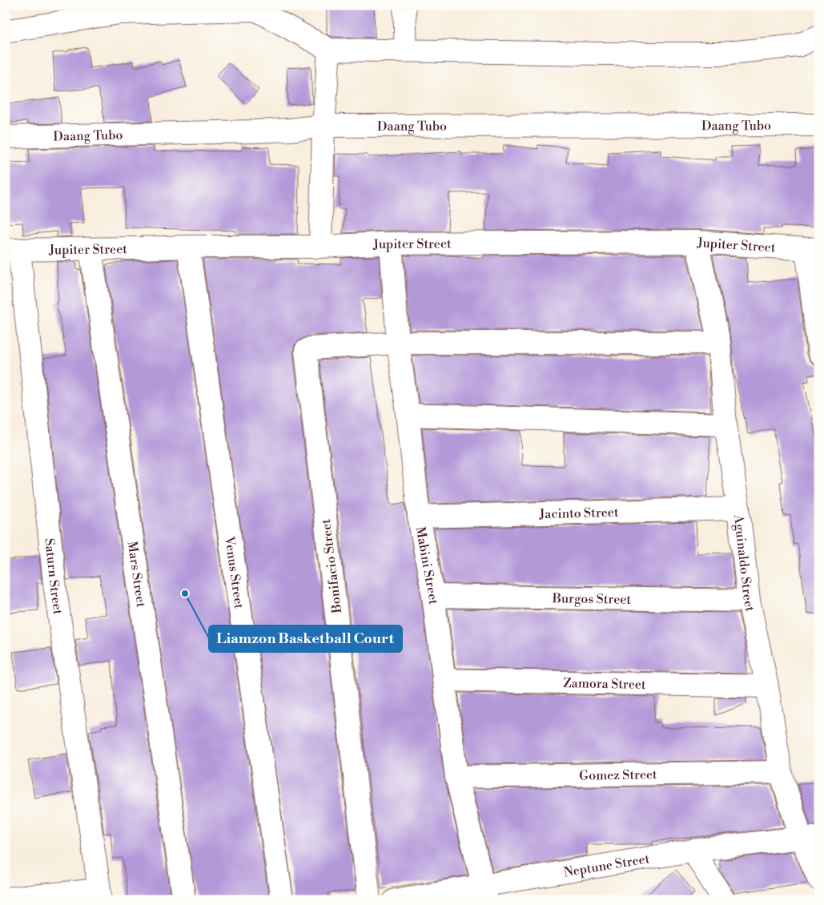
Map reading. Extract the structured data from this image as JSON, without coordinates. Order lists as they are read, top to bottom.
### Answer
{
  "streets": {
    "street": [
      "Daang Tubo",
      "Jupiter Street",
      "Jacinto Street",
      "Aguinaldo Street",
      "Bonifacio Street",
      "Mabini Street",
      "Venus Street",
      "Mars Street",
      "Saturn Street",
      "Burgos Street",
      "Zamora Street",
      "Gomez Street",
      "Neptune Street"
    ]
  },
  "crossings": [
    ["Jupiter Street", "Aguinaldo Street"],
    ["Jupiter Street", "Mabini Street"],
    ["Jupiter Street", "Venus Street"],
    ["Jupiter Street", "Mars Street"],
    ["Jupiter Street", "Saturn Street"],
    ["Jacinto Street", "Aguinaldo Street"],
    ["Jacinto Street", "Mabini Street"],
    ["Aguinaldo Street", "Burgos Street"],
    ["Aguinaldo Street", "Zamora Street"],
    ["Aguinaldo Street", "Gomez Street"],
    ["Aguinaldo Street", "Neptune Street"],
    ["Bonifacio Street", "Mabini Street"],
    ["Mabini Street", "Burgos Street"],
    ["Mabini Street", "Zamora Street"],
    ["Mabini Street", "Gomez Street"],
    ["Mabini Street", "Neptune Street"]
  ],
  "places": ["Liamzon Basketball Court"]
}
